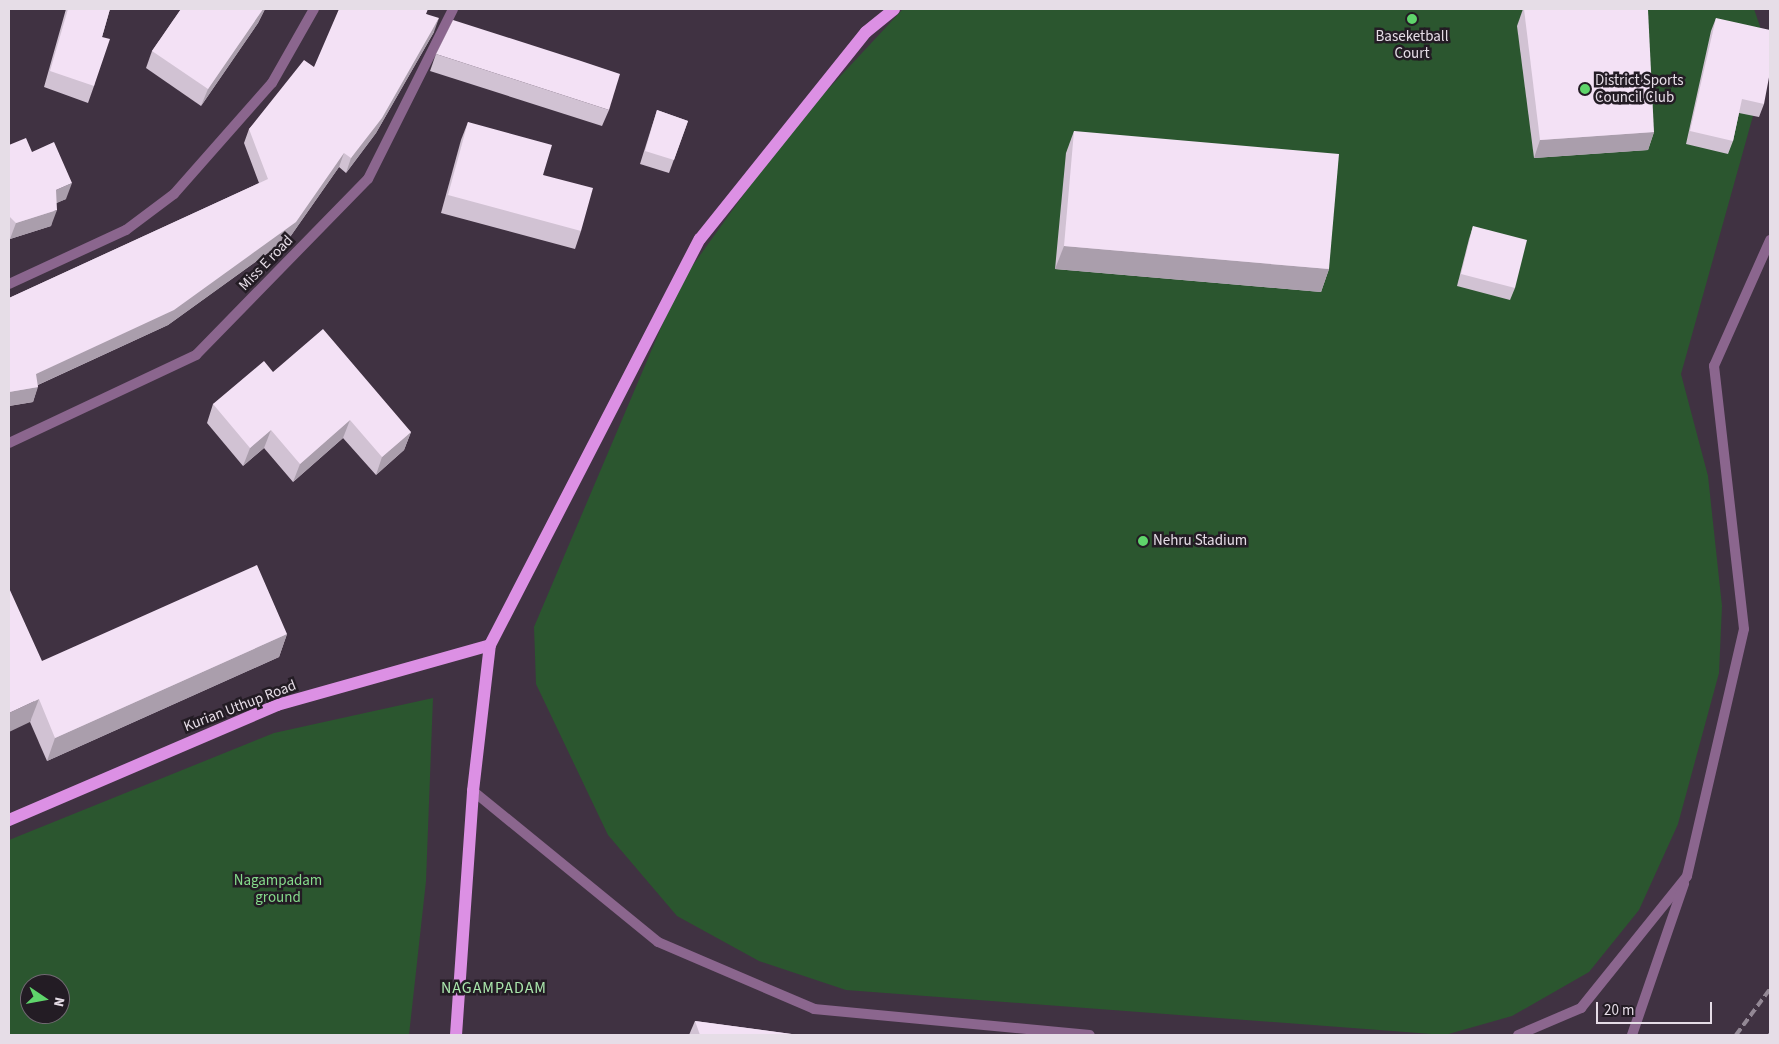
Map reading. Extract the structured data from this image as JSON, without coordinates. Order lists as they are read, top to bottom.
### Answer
{
  "streets": {
    "main road": ["Kurian Uthup Road"],
    "street": ["Miss E road"]
  },
  "districts": ["NAGAMPADAM"],
  "parks": ["Nagampadam ground"],
  "places": ["Baseketball Court", "District Sports Council Club", "Nehru Stadium"],
  "scale_bar": "20 m",
  "north": "right"
}
